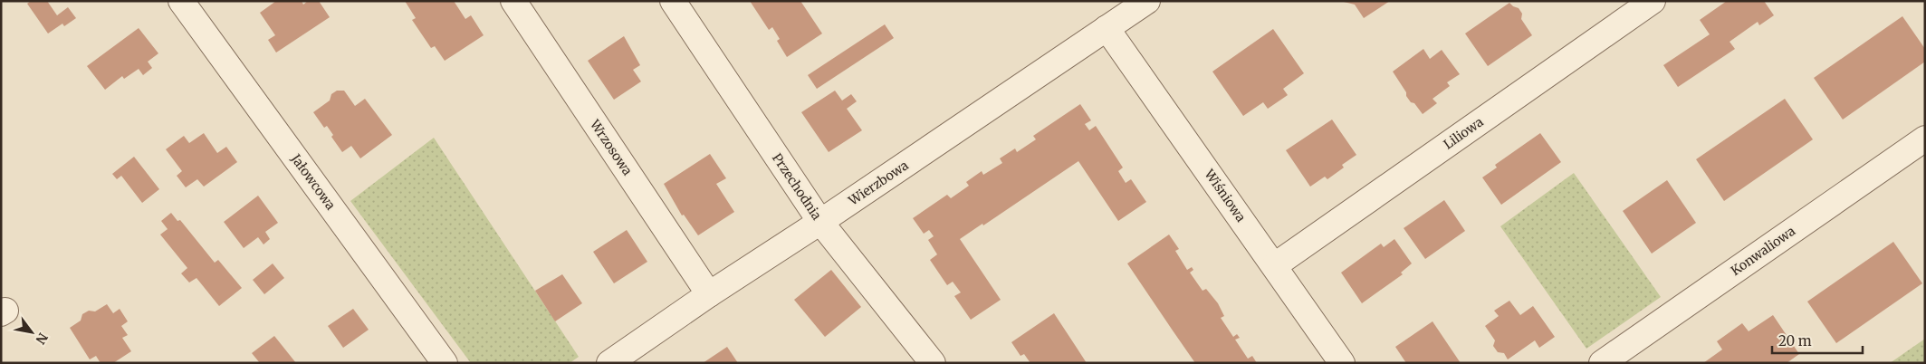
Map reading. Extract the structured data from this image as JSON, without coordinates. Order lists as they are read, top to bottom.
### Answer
{
  "streets": {
    "street": [
      "Liliowa",
      "Wrzosowa",
      "Jałowcowa",
      "Wierzbowa",
      "Przechodnia",
      "Wiśniowa",
      "Konwaliowa"
    ]
  },
  "crossings": [
    ["Liliowa", "Wiśniowa"],
    ["Wrzosowa", "Wierzbowa"],
    ["Wierzbowa", "Przechodnia"],
    ["Wierzbowa", "Wiśniowa"]
  ],
  "scale_bar": "20 m",
  "north": "bottom right"
}
